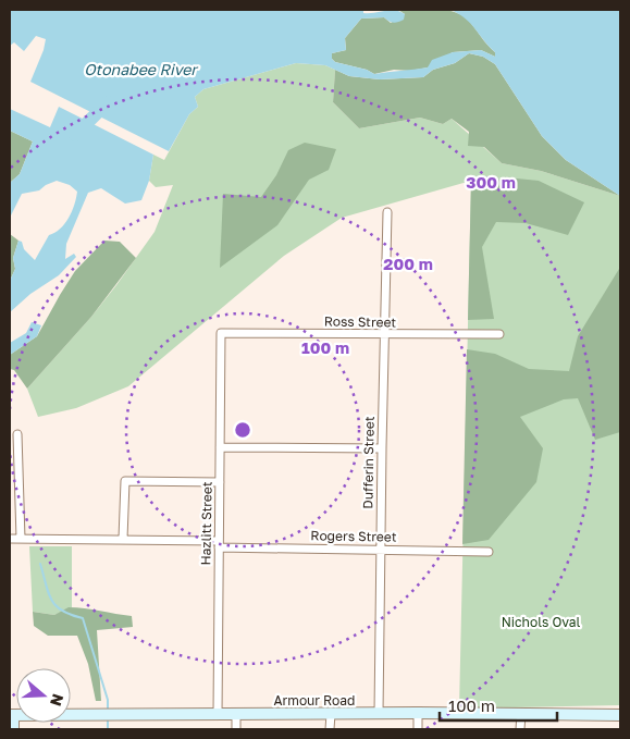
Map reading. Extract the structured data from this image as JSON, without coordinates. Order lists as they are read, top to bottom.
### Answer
{
  "streets": {
    "main road": ["Armour Road"],
    "street": [
      "Ross Street",
      "Dufferin Street",
      "Hazlitt Street",
      "Rogers Street"
    ]
  },
  "crossings": [
    ["Ross Street", "Dufferin Street"],
    ["Ross Street", "Hazlitt Street"],
    ["Dufferin Street", "Rogers Street"],
    ["Dufferin Street", "Armour Road"],
    ["Hazlitt Street", "Rogers Street"],
    ["Hazlitt Street", "Armour Road"]
  ],
  "water": ["Otonabee River"],
  "parks": ["Nichols Oval"],
  "scale_bar": "100 m",
  "north": "right",
  "rings": ["300 m", "200 m", "100 m"]
}
